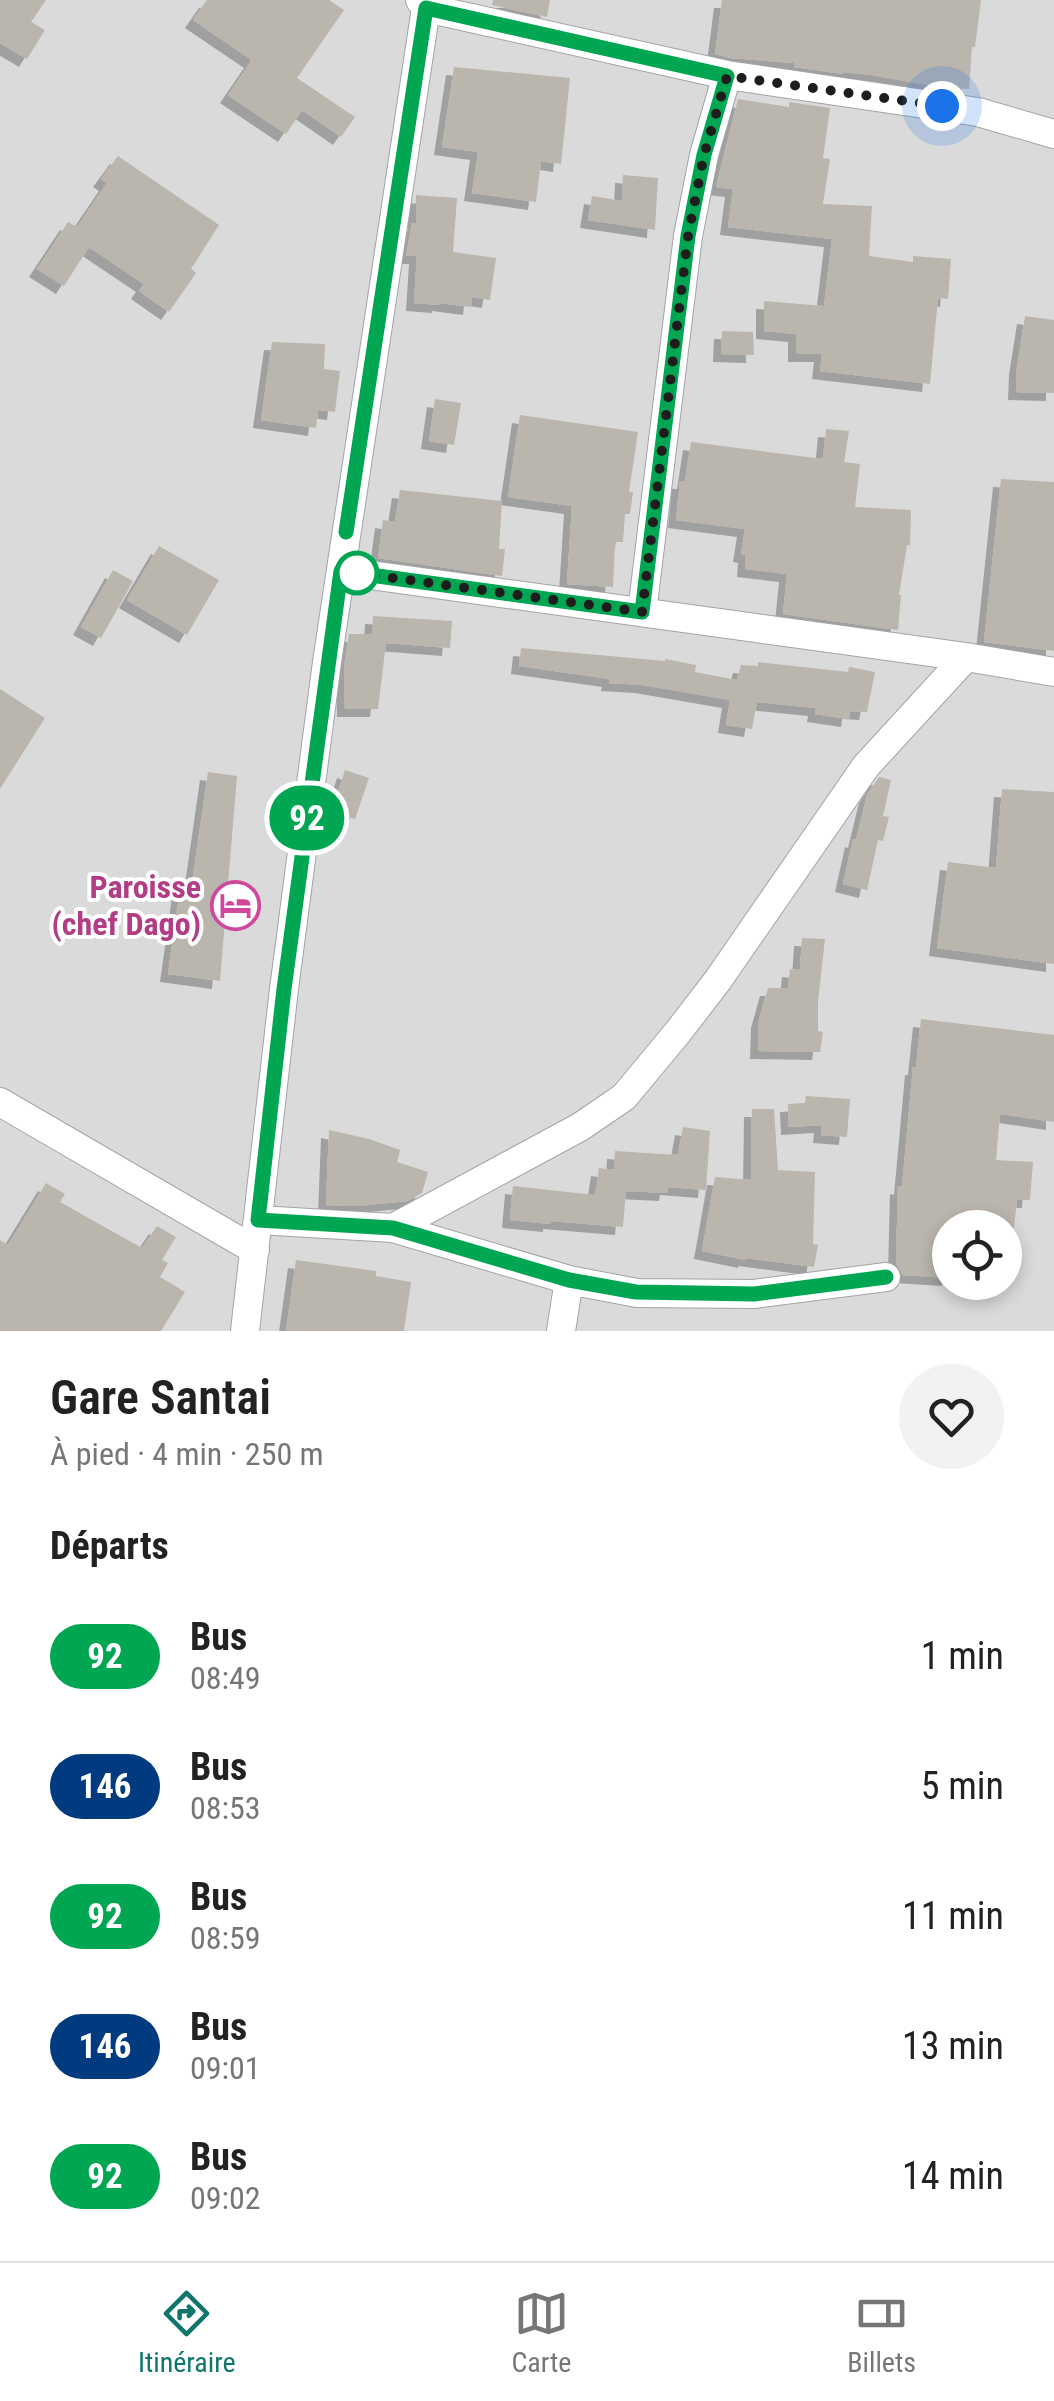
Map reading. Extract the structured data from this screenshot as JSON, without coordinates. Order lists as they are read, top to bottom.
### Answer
{
  "places": {
    "hotel": ["Paroisse (chef Dago)"]
  },
  "lines": ["bus line 92"],
  "page": {
    "on_map": "92",
    "heading": [
      ["Gare Santai", "À pied · 4 min · 250 m"],
      "Départs"
    ],
    "list": [
      {
        "mark": "92",
        "name": "Bus",
        "note": "08:49",
        "value": "1 min"
      },
      {
        "mark": "146",
        "name": "Bus",
        "note": "08:53",
        "value": "5 min"
      },
      {
        "mark": "92",
        "name": "Bus",
        "note": "08:59",
        "value": "11 min"
      },
      {
        "mark": "146",
        "name": "Bus",
        "note": "09:01",
        "value": "13 min"
      },
      {
        "mark": "92",
        "name": "Bus",
        "note": "09:02",
        "value": "14 min"
      }
    ],
    "tabs": ["Itinéraire", "Carte", "Billets"]
  }
}
